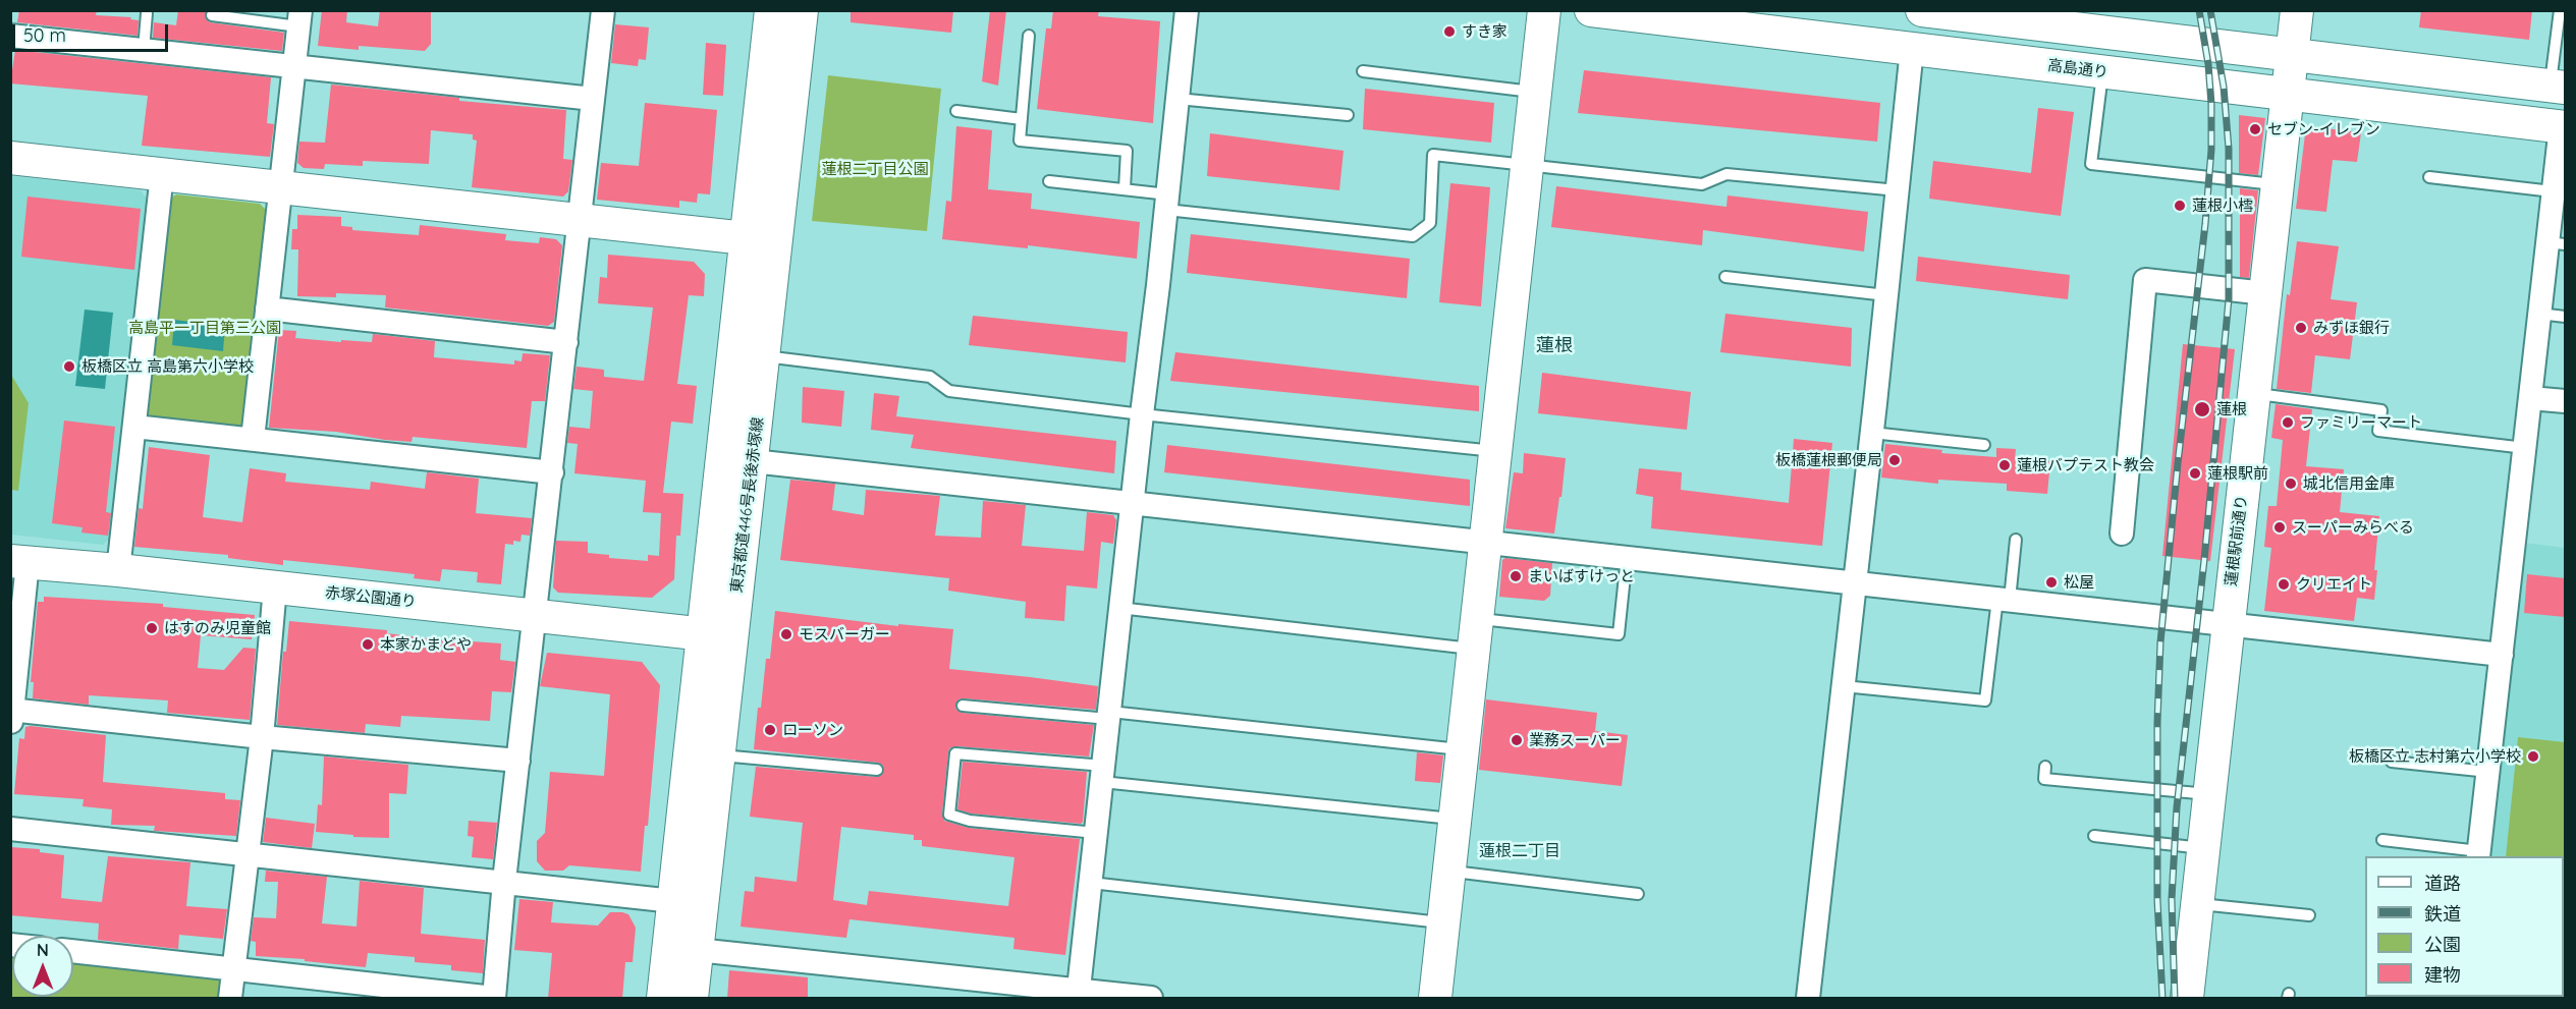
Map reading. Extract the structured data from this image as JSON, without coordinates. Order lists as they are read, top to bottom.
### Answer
{
  "streets": {
    "main road": [
      "高島通り",
      "東京都道446号長後赤塚線",
      "蓮根駅前通り",
      "赤塚公園通り"
    ]
  },
  "crossings": [
    ["高島通り", "蓮根駅前通り"],
    ["東京都道446号長後赤塚線", "赤塚公園通り"]
  ],
  "districts": ["蓮根", "蓮根二丁目"],
  "parks": ["蓮根二丁目公園", "高島平一丁目第三公園"],
  "places": [
    "すき家",
    "セブン-イレブン",
    "蓮根小樰",
    "みずほ銀行",
    "板橋区立 高島第六小学校",
    "蓮根",
    "ファミリーマート",
    "板橋蓮根郵便局",
    "蓮根バプテスト教会",
    "蓮根駅前",
    "城北信用金庫",
    "スーパーみらべる",
    "まいばすけっと",
    "松屋",
    "クリエイト",
    "はすのみ児童館",
    "モスバーガー",
    "本家かまどや",
    "ローソン",
    "業務スーパー",
    "板橋区立 志村第六小学校"
  ],
  "legend": [
    "道路",
    "鉄道",
    "公園",
    "建物"
  ],
  "scale_bar": "50 m",
  "north": "top"
}
